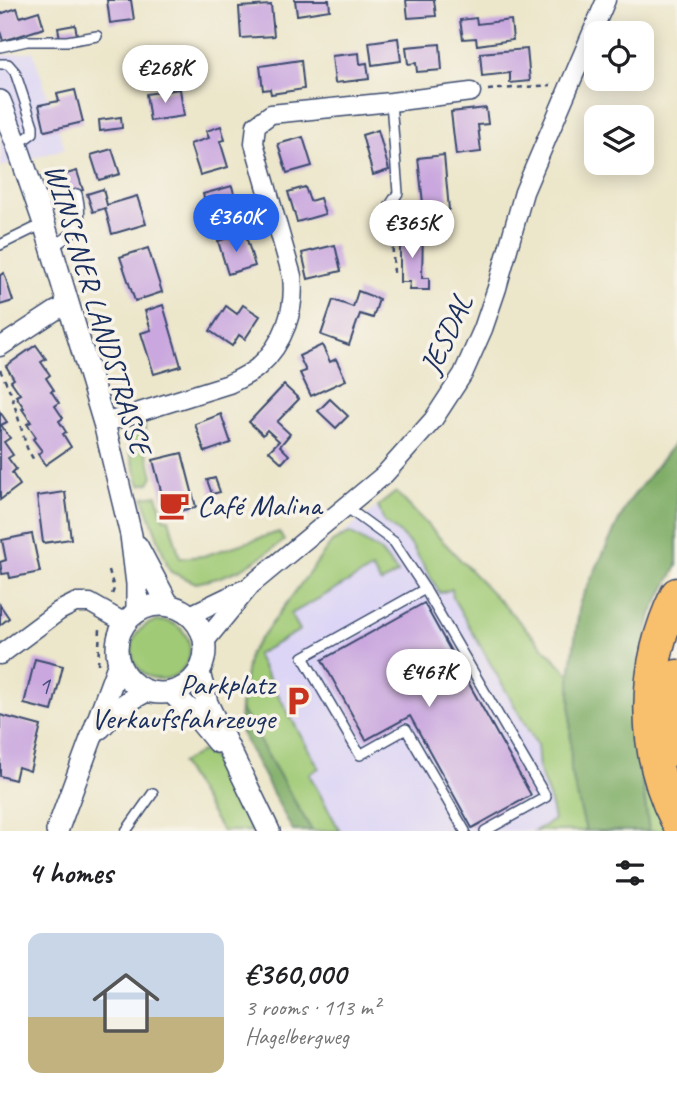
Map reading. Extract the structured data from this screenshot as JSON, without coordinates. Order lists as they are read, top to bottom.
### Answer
{
  "streets": {
    "street": ["WINSENER LANDSTRASSE", "JESDAL"]
  },
  "crossings": [
    ["WINSENER LANDSTRASSE", "JESDAL"]
  ],
  "places": {
    "cafe": ["Café Malina"],
    "parking": ["Parkplatz Verkaufsfahrzeuge"]
  },
  "house_numbers": ["1"],
  "page": {
    "price": [
      "€268K",
      "€360K",
      "€365K",
      "€467K"
    ],
    "heading": "4 homes",
    "list": [
      {
        "name": "€360,000",
        "note": "3 rooms · 113 m² · Hagelbergweg"
      }
    ]
  }
}
